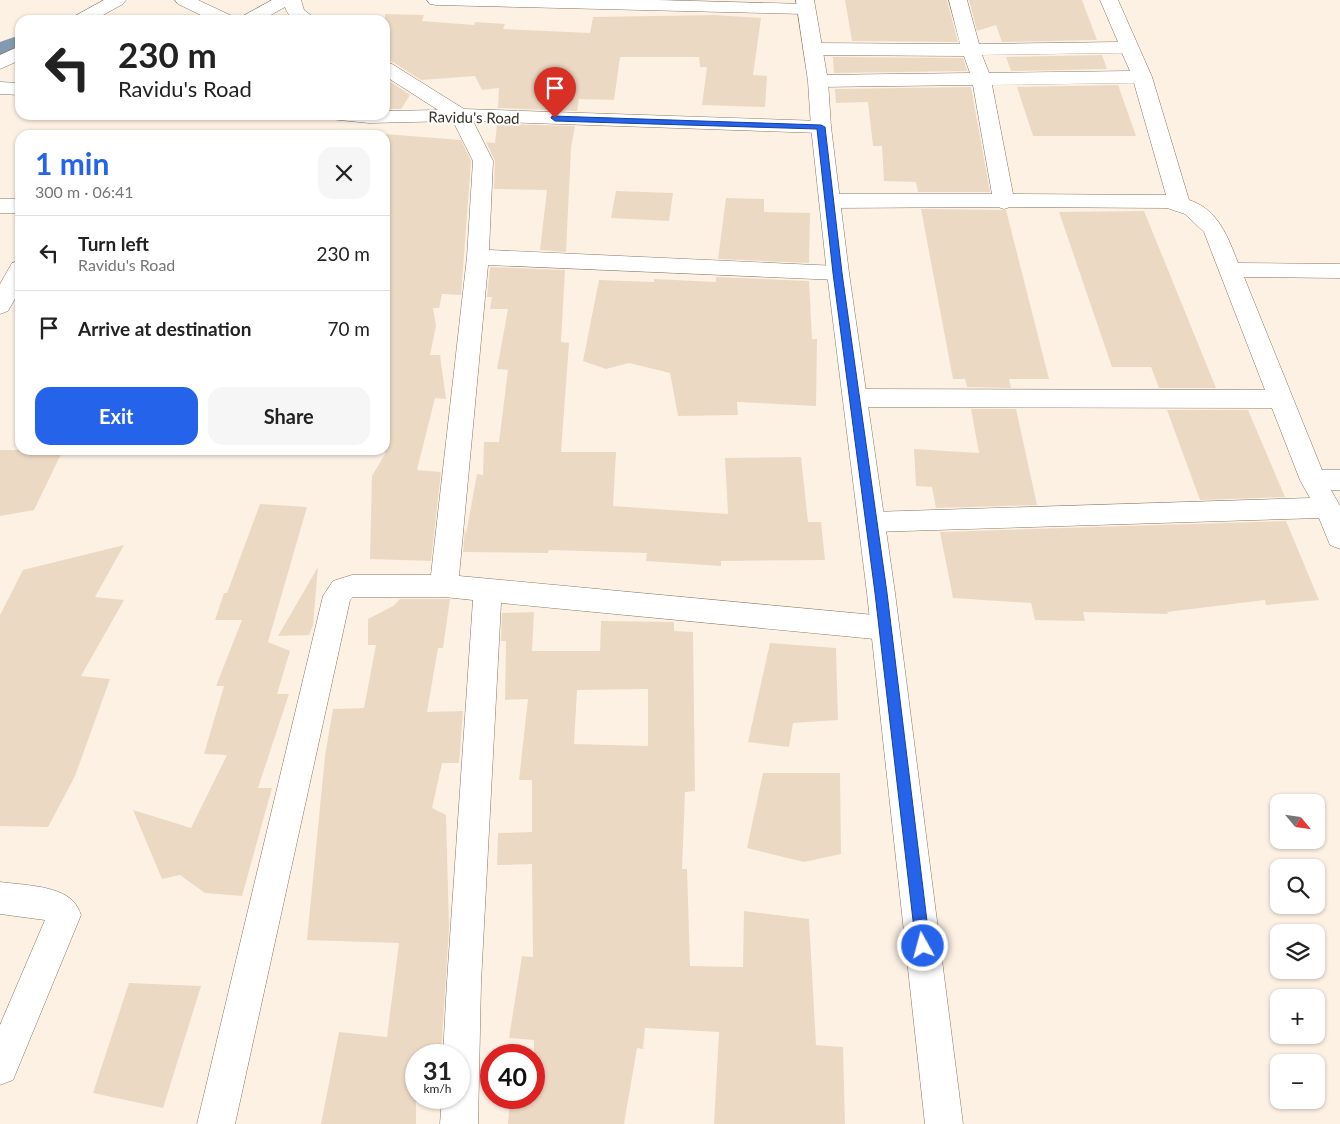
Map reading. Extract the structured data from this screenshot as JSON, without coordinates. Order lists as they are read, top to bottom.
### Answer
{
  "streets": {
    "street": ["Ravidu's Road"]
  },
  "north": "bottom right",
  "page": {
    "turn": ["230 m", "Ravidu's Road"],
    "heading": ["1 min", "300 m · 06:41"],
    "list": [
      {
        "name": "Turn left",
        "note": "Ravidu's Road",
        "value": "230 m"
      },
      {
        "name": "Arrive at destination",
        "value": "70 m"
      }
    ],
    "buttons": ["Exit", "Share"],
    "map_buttons": ["+", "−"],
    "speed": "31 km/h",
    "limit": "40"
  }
}
